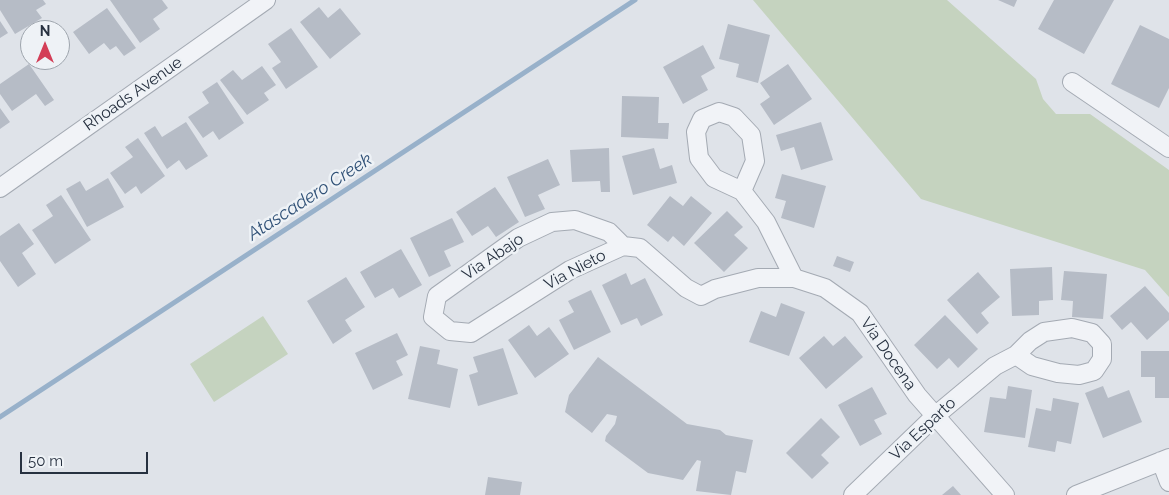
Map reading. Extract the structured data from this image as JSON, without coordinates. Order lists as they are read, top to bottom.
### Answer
{
  "streets": {
    "street": [
      "Rhoads Avenue",
      "Via Abajo",
      "Via Nieto",
      "Via Docena",
      "Via Esparto"
    ]
  },
  "crossings": [
    ["Via Abajo", "Via Nieto"],
    ["Via Nieto", "Via Docena"],
    ["Via Docena", "Via Esparto"]
  ],
  "water": ["Atascadero Creek"],
  "scale_bar": "50 m",
  "north": "top"
}
